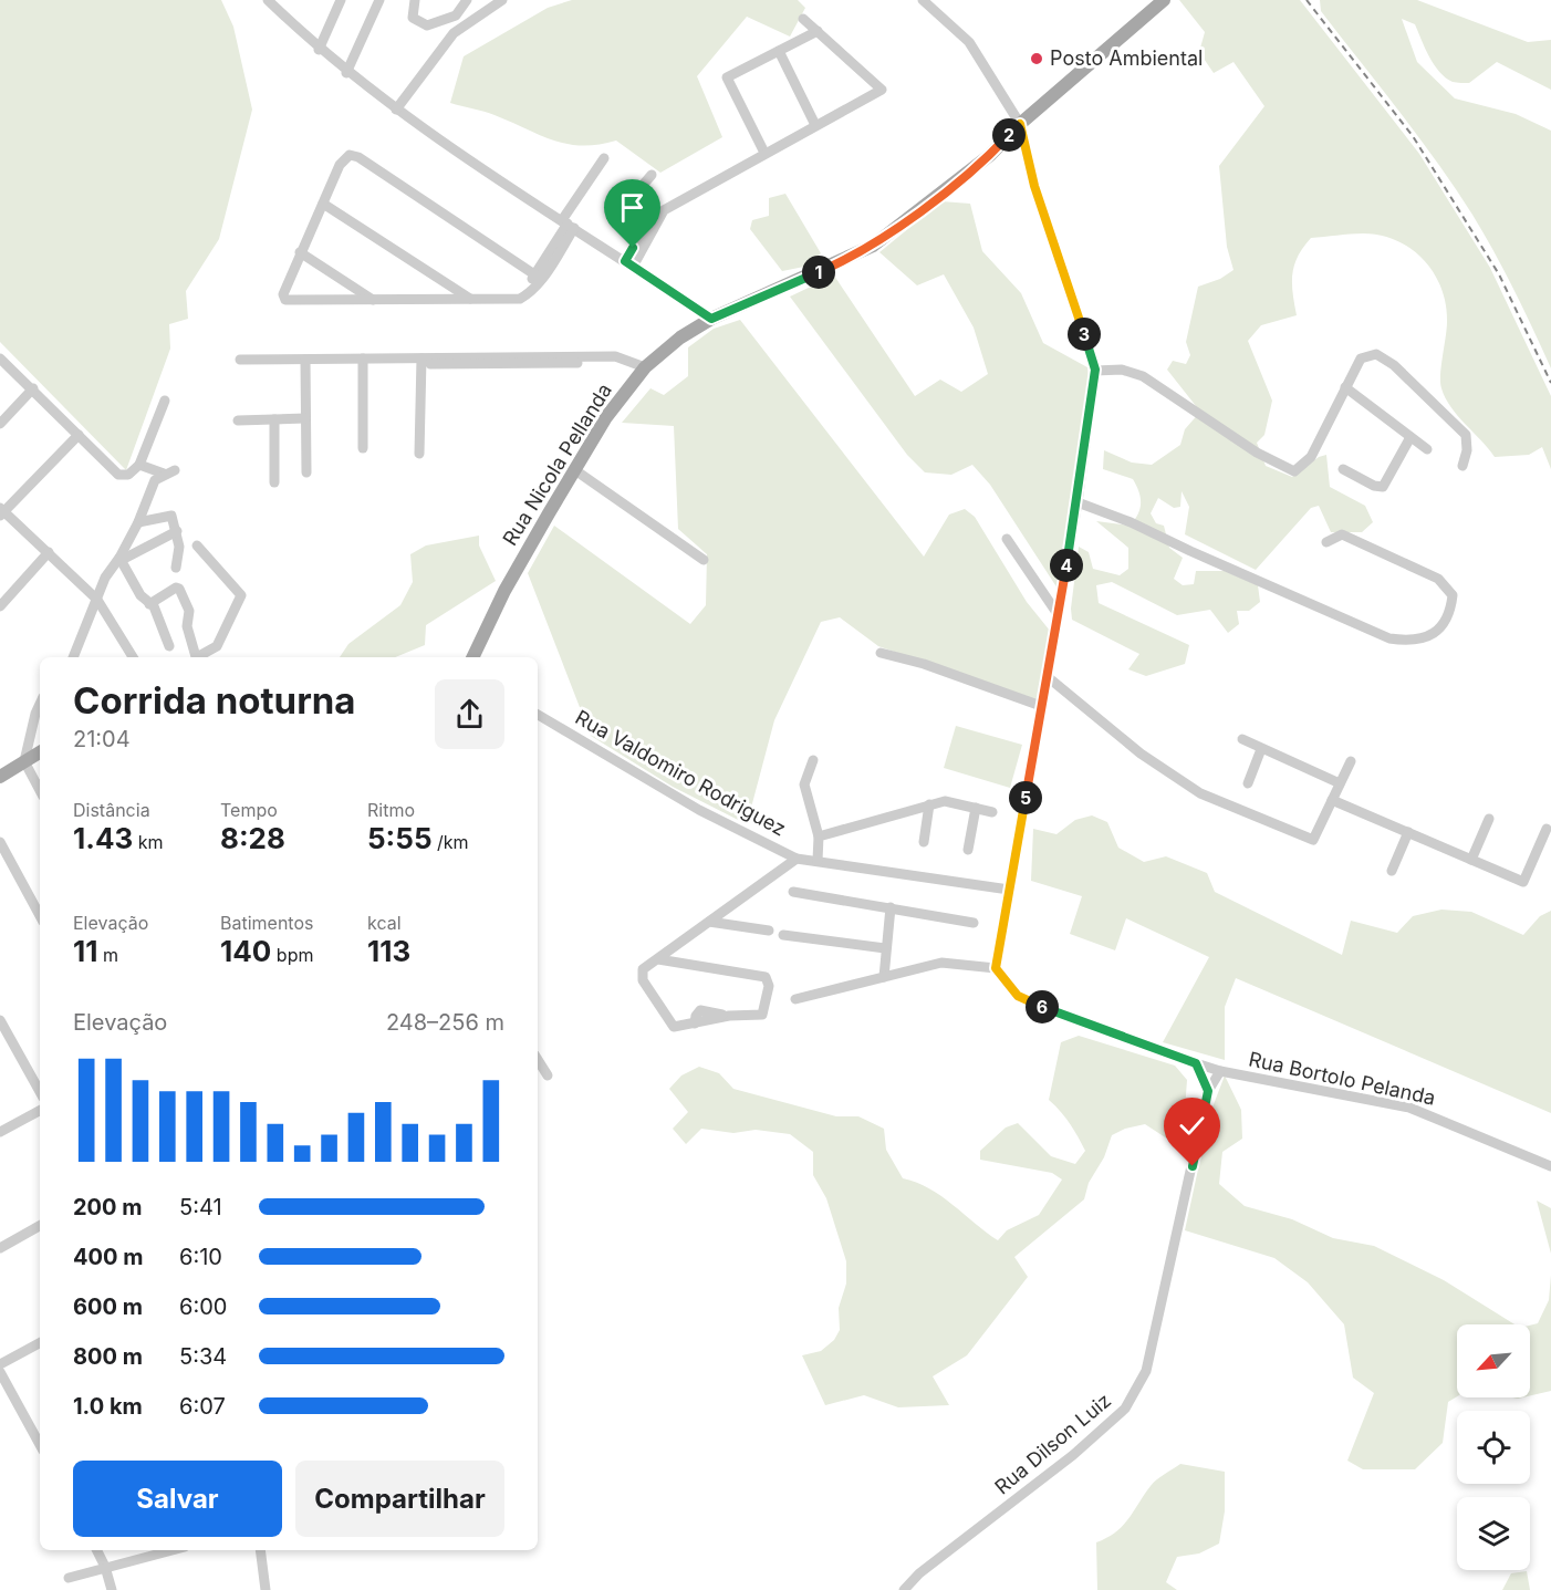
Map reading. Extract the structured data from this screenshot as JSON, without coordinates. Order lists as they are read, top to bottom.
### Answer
{
  "streets": {
    "main road": ["Rua Nicola Pellanda"],
    "street": ["Rua Valdomiro Rodriguez", "Rua Bortolo Pelanda", "Rua Dilson Luiz"]
  },
  "crossings": [
    ["Rua Bortolo Pelanda", "Rua Dilson Luiz"]
  ],
  "places": ["Posto Ambiental"],
  "north": "bottom left",
  "page": {
    "pins": [
      "2",
      "1",
      "3",
      "4",
      "5",
      "6"
    ],
    "heading": ["Corrida noturna", "21:04"],
    "stats": [
      ["Distância", "1.43 km"],
      ["Tempo", "8:28"],
      ["Ritmo", "5:55 /km"],
      ["Elevação", "11 m"],
      ["Batimentos", "140 bpm"],
      ["kcal", "113"]
    ],
    "chart": ["Elevação", "248–256 m"],
    "list": [
      {
        "name": "200 m",
        "note": "5:41"
      },
      {
        "name": "400 m",
        "note": "6:10"
      },
      {
        "name": "600 m",
        "note": "6:00"
      },
      {
        "name": "800 m",
        "note": "5:34"
      },
      {
        "name": "1.0 km",
        "note": "6:07"
      }
    ],
    "buttons": ["Salvar", "Compartilhar"]
  }
}
